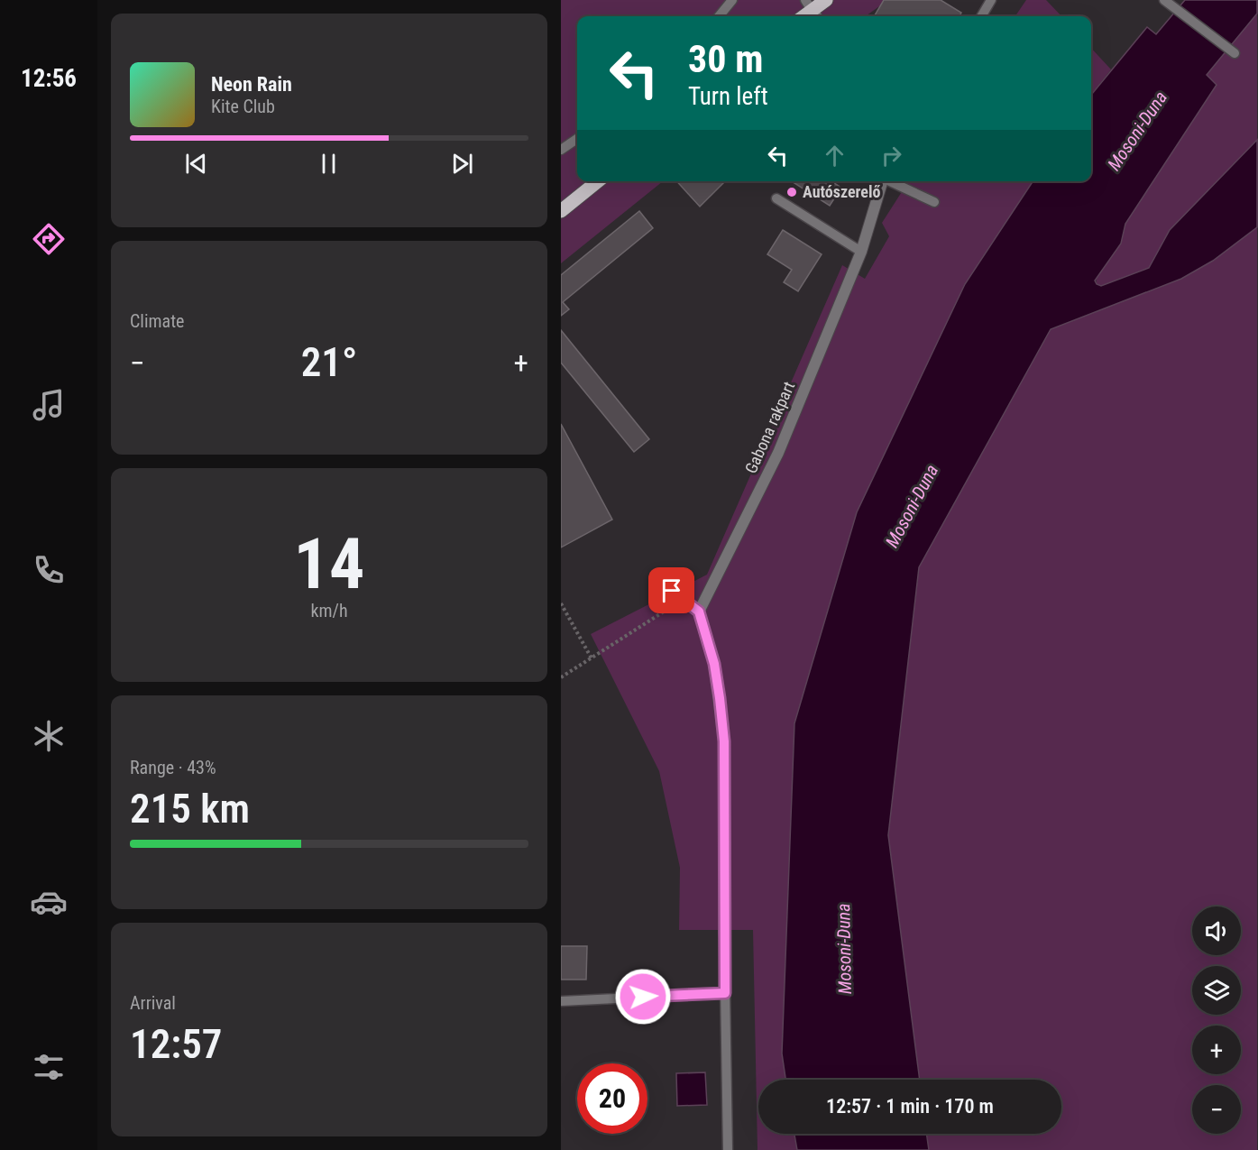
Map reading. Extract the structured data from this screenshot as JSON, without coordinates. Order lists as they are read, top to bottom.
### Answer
{
  "streets": {
    "street": ["Gabona rakpart"]
  },
  "water": ["Mosoni-Duna"],
  "places": ["Autószerelő"],
  "page": {
    "tabs": "12:56",
    "turn": ["30 m", "Turn left"],
    "song": ["Neon Rain", "Kite Club"],
    "tile": [
      "Climate",
      ["14", "km/h"],
      ["Range · 43%", "215 km"],
      ["Arrival", "12:57"]
    ],
    "heat": ["−", "21°", "+"],
    "map_buttons": ["+", "−"],
    "limit": "20",
    "trip": "12:57 · 1 min · 170 m"
  }
}
